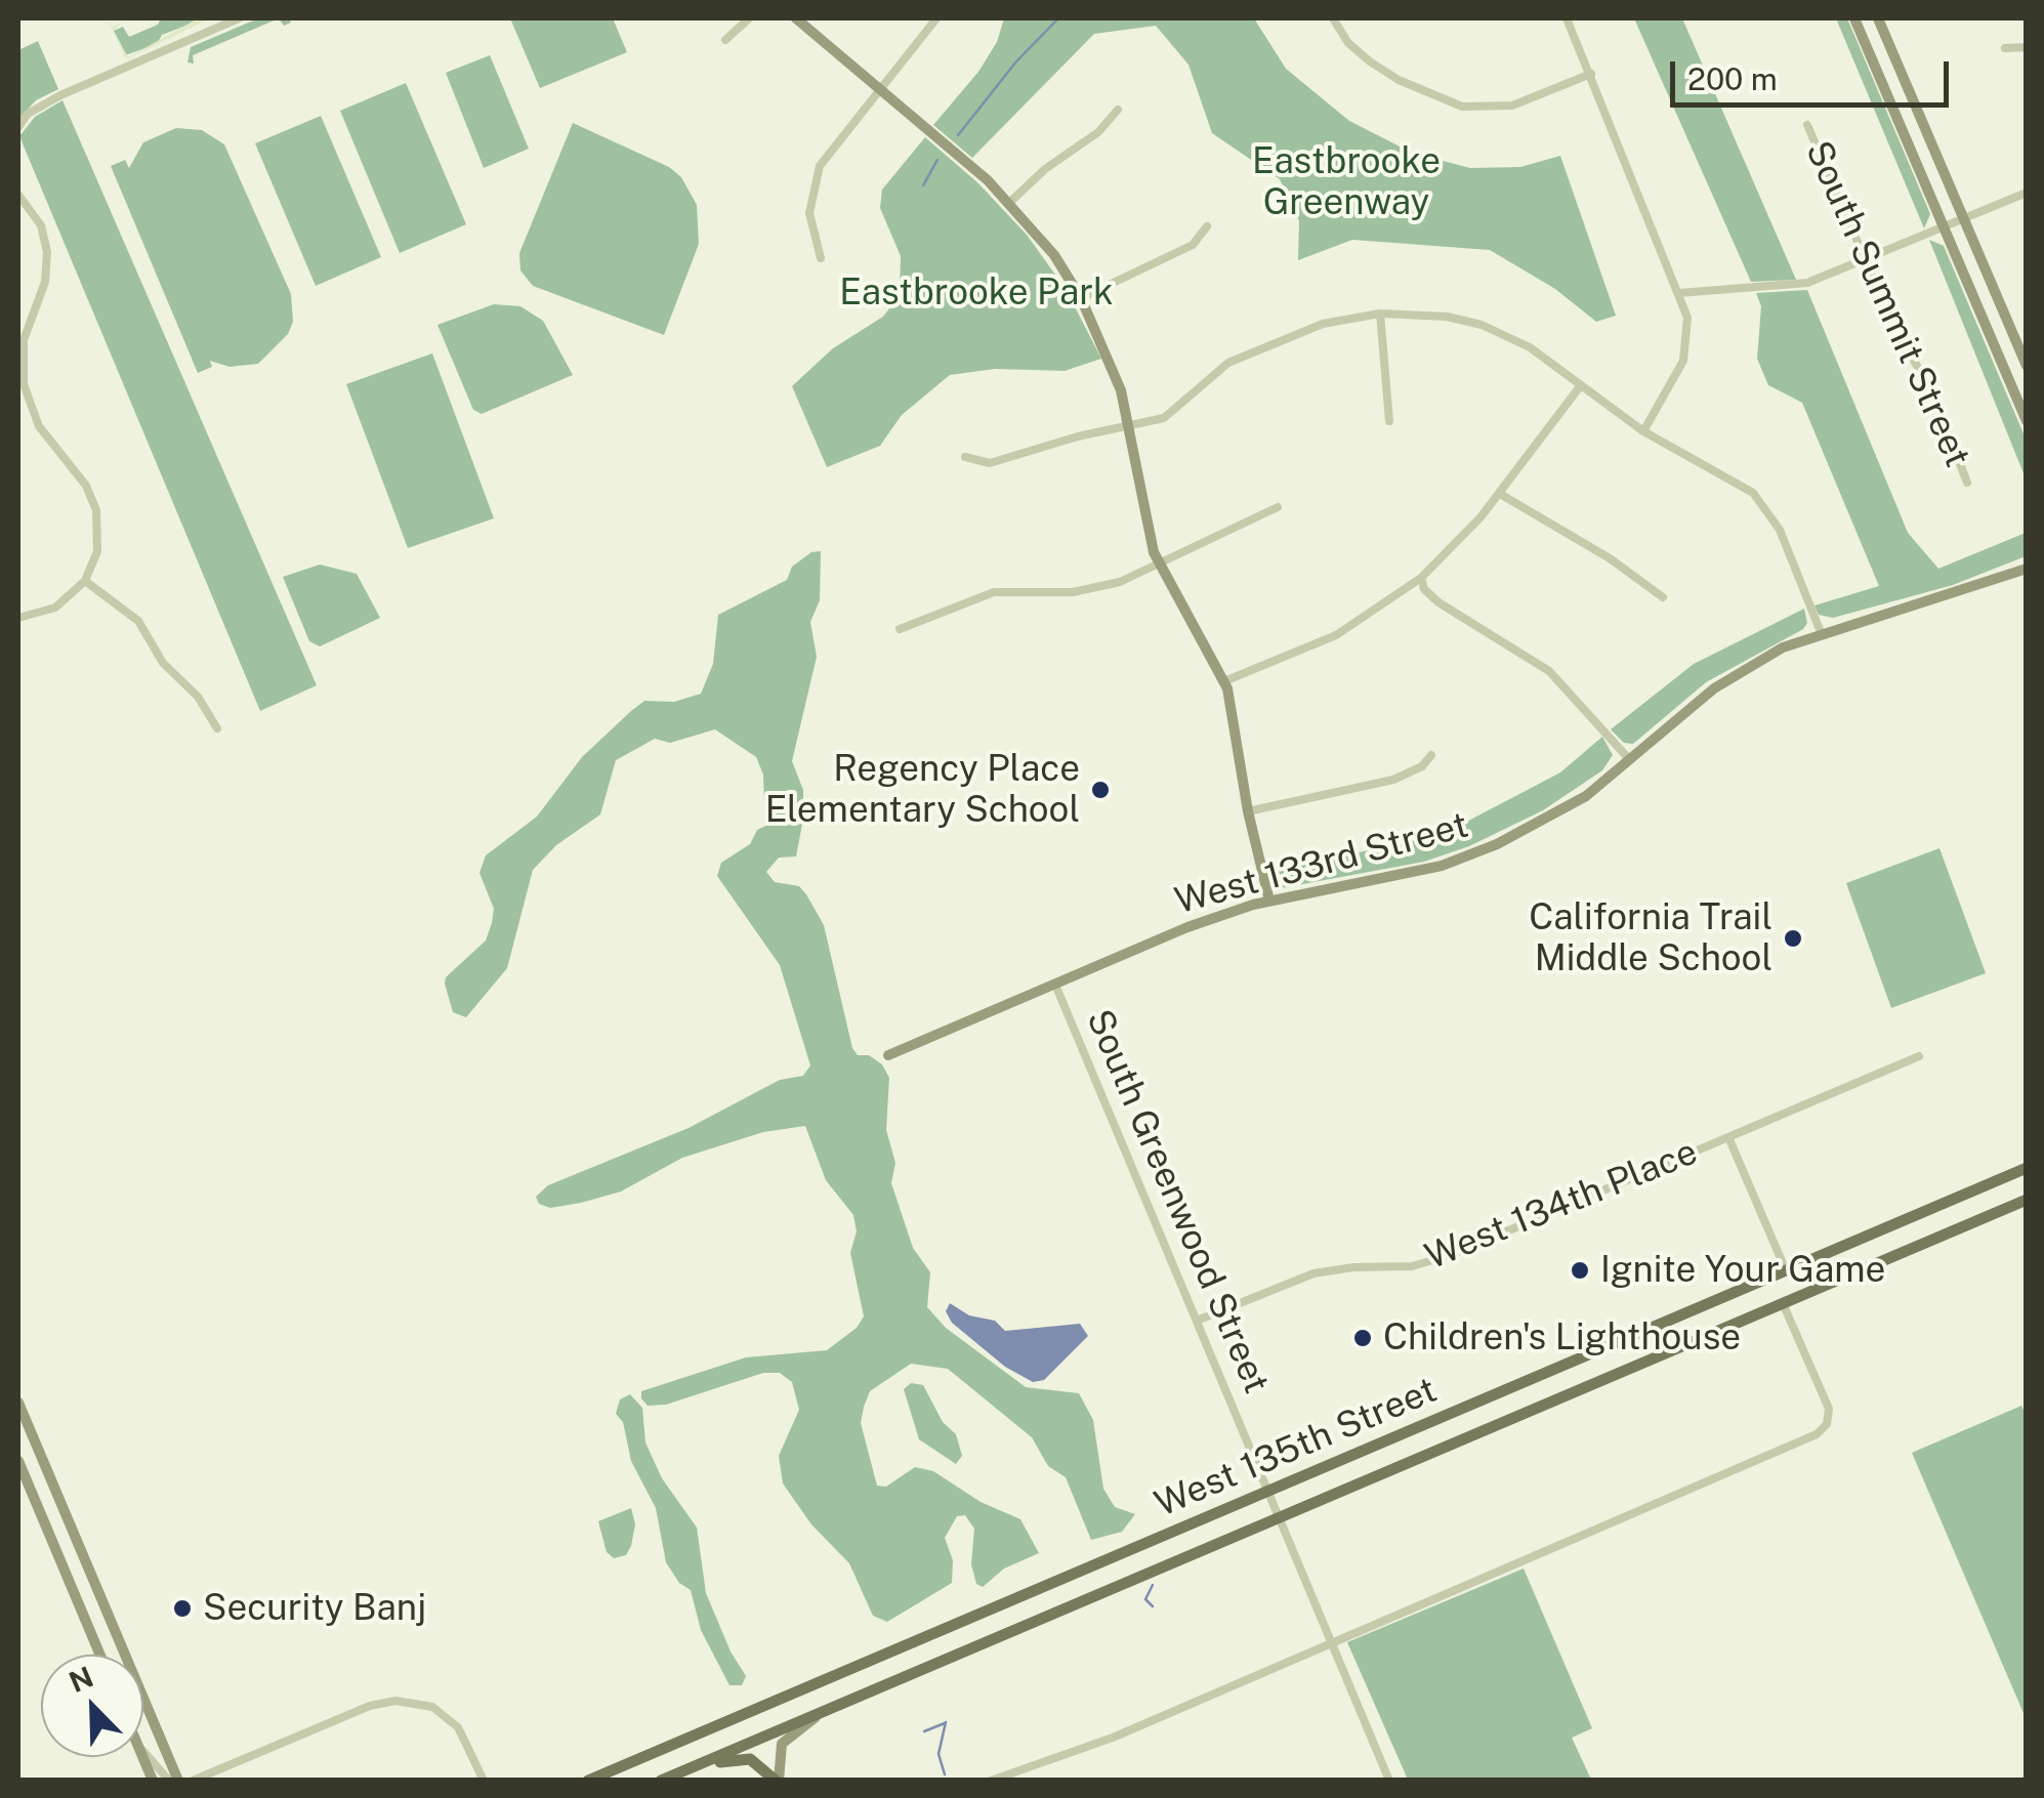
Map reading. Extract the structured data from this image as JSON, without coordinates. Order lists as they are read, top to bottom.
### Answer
{
  "streets": {
    "main road": ["West 135th Street"],
    "street": [
      "South Summit Street",
      "West 133rd Street",
      "South Greenwood Street",
      "West 134th Place"
    ]
  },
  "crossings": [
    ["West 133rd Street", "South Greenwood Street"],
    ["South Greenwood Street", "West 134th Place"],
    ["South Greenwood Street", "West 135th Street"]
  ],
  "parks": ["Eastbrooke Greenway", "Eastbrooke Park"],
  "places": [
    "Regency Place Elementary School",
    "California Trail Middle School",
    "Ignite Your Game",
    "Children's Lighthouse",
    "Security Banj"
  ],
  "scale_bar": "200 m",
  "north": "top left"
}
